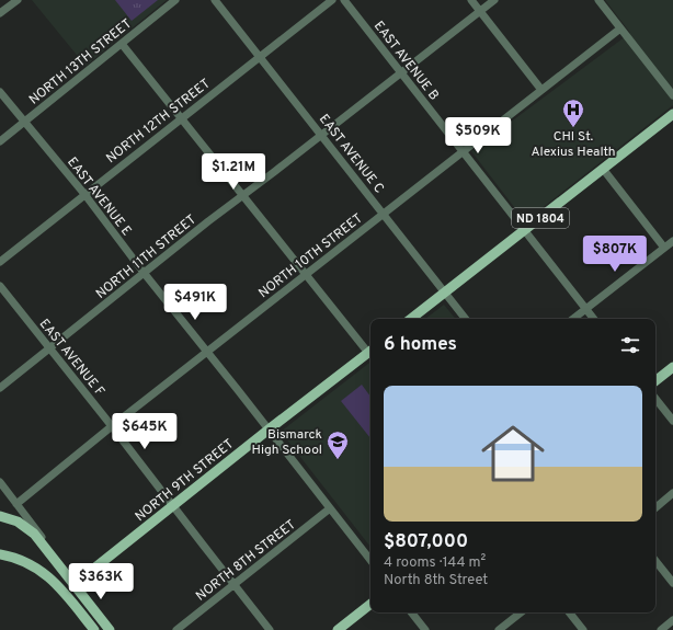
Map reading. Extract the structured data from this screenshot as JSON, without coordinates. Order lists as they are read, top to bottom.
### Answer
{
  "streets": {
    "main road": ["ND 1804", "NORTH 9TH STREET"],
    "street": [
      "EAST AVENUE B",
      "NORTH 13TH STREET",
      "NORTH 12TH STREET",
      "EAST AVENUE C",
      "EAST AVENUE E",
      "NORTH 10TH STREET",
      "NORTH 11TH STREET",
      "EAST AVENUE F",
      "NORTH 8TH STREET"
    ]
  },
  "crossings": [
    ["EAST AVENUE B", "ND 1804"],
    ["EAST AVENUE B", "NORTH 10TH STREET"],
    ["EAST AVENUE B", "NORTH 11TH STREET"],
    ["NORTH 13TH STREET", "EAST AVENUE E"],
    ["NORTH 12TH STREET", "EAST AVENUE C"],
    ["NORTH 12TH STREET", "EAST AVENUE E"],
    ["EAST AVENUE C", "ND 1804"],
    ["EAST AVENUE C", "NORTH 10TH STREET"],
    ["EAST AVENUE C", "NORTH 11TH STREET"],
    ["EAST AVENUE E", "NORTH 10TH STREET"],
    ["EAST AVENUE E", "NORTH 11TH STREET"],
    ["EAST AVENUE E", "NORTH 9TH STREET"],
    ["EAST AVENUE E", "NORTH 8TH STREET"],
    ["NORTH 10TH STREET", "EAST AVENUE F"],
    ["NORTH 11TH STREET", "EAST AVENUE F"],
    ["EAST AVENUE F", "NORTH 9TH STREET"],
    ["EAST AVENUE F", "NORTH 8TH STREET"]
  ],
  "places": {
    "hospital": ["CHI St. Alexius Health"],
    "school or university": ["Bismarck High School"]
  },
  "page": {
    "price": [
      "$509K",
      "$1.21M",
      "$807K",
      "$491K",
      "$645K",
      "$363K"
    ],
    "heading": "6 homes",
    "list": [
      {
        "name": "$807,000",
        "note": "4 rooms · 144 m² · North 8th Street"
      }
    ]
  }
}
